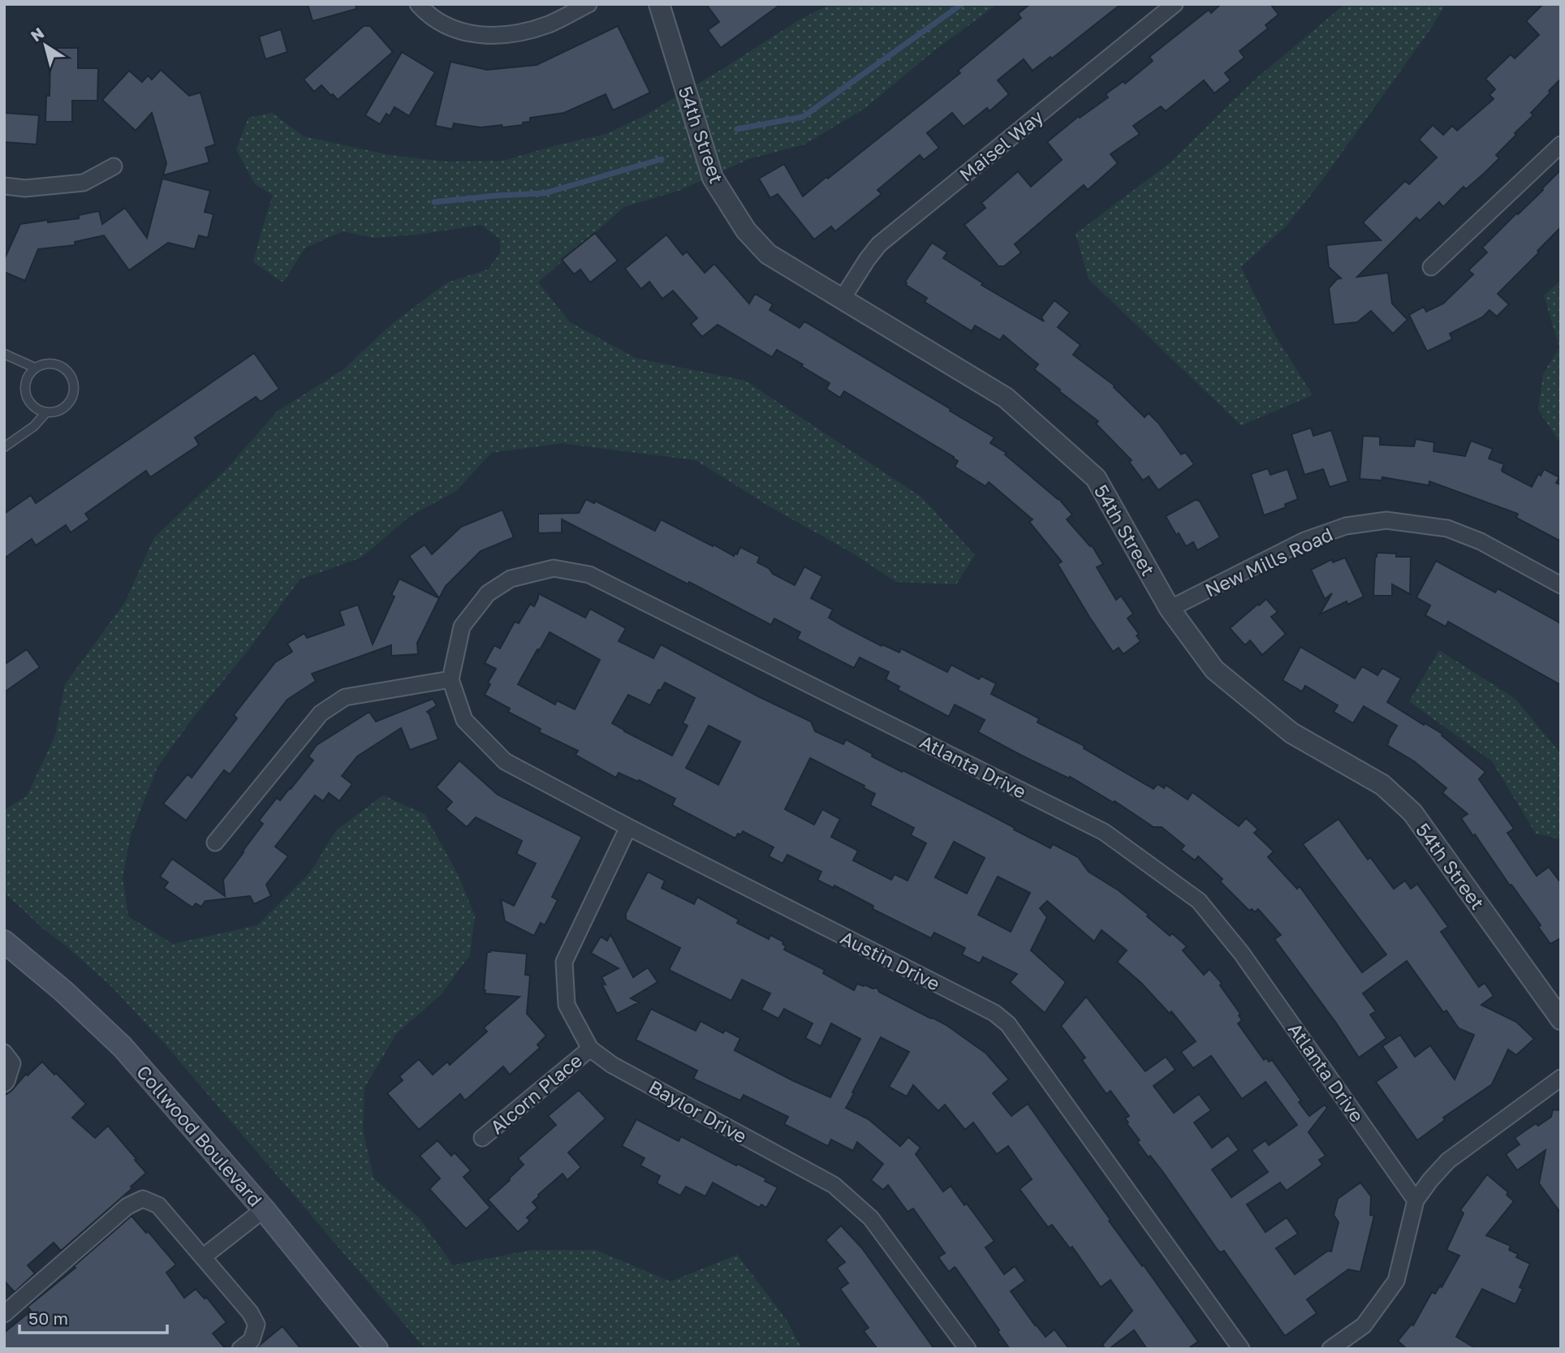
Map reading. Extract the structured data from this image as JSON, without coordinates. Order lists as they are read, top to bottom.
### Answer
{
  "streets": {
    "main road": ["Collwood Boulevard"],
    "street": [
      "54th Street",
      "Maisel Way",
      "New Mills Road",
      "Atlanta Drive",
      "Austin Drive",
      "Alcorn Place",
      "Baylor Drive"
    ]
  },
  "crossings": [
    ["54th Street", "Maisel Way"],
    ["54th Street", "New Mills Road"],
    ["Atlanta Drive", "Austin Drive"],
    ["Austin Drive", "Baylor Drive"],
    ["Alcorn Place", "Baylor Drive"]
  ],
  "scale_bar": "50 m",
  "north": "top left"
}
